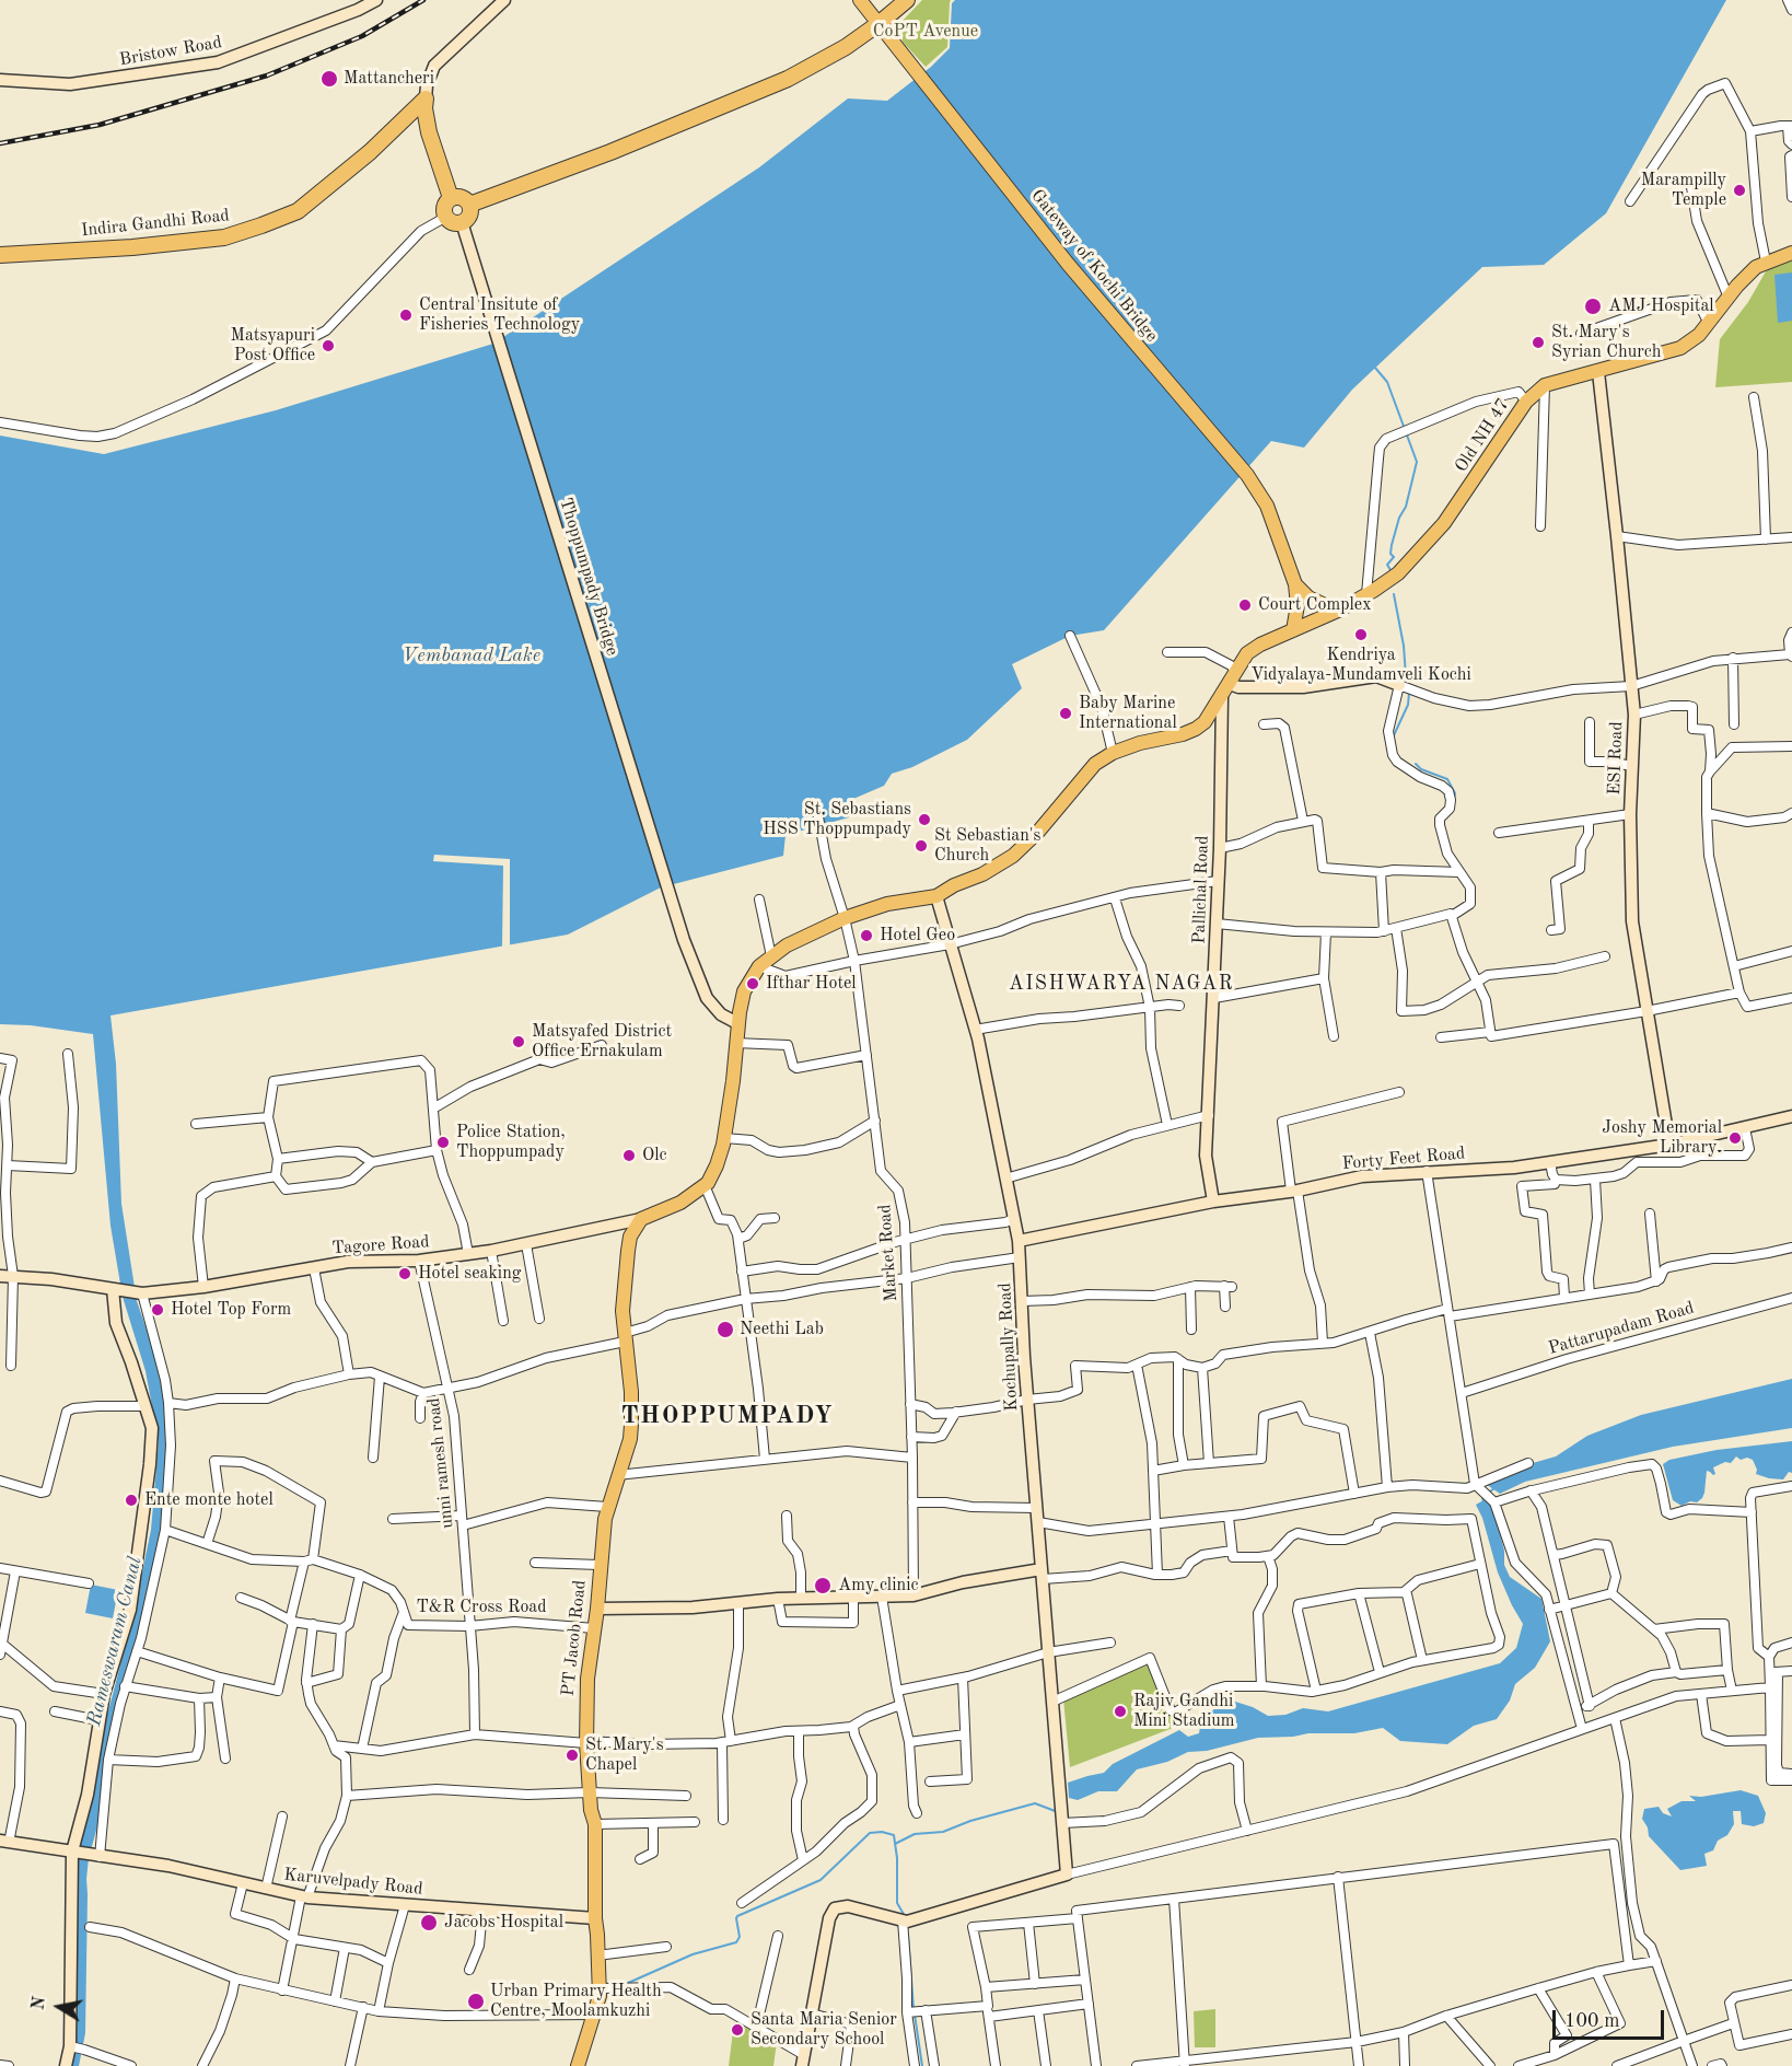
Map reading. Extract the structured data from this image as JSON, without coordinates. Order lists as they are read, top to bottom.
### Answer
{
  "streets": {
    "highway": ["Indira Gandhi Road"],
    "main road": [
      "Bristow Road",
      "Gateway of Kochi Bridge",
      "Old NH 47",
      "Thoppumpady Bridge",
      "ESI Road",
      "Pallichal Road",
      "Forty Feet Road",
      "Tagore Road",
      "Kochupally Road",
      "PT Jacob Road",
      "Karuvelpady Road"
    ],
    "street": [
      "Market Road",
      "Pattarupadam Road",
      "unni ramesh road",
      "T&R Cross Road"
    ]
  },
  "crossings": [
    ["Old NH 47", "Thoppumpady Bridge"],
    ["Old NH 47", "ESI Road"],
    ["Old NH 47", "Pallichal Road"],
    ["Old NH 47", "Market Road"],
    ["Old NH 47", "Kochupally Road"],
    ["ESI Road", "Forty Feet Road"],
    ["Pallichal Road", "Forty Feet Road"],
    ["Forty Feet Road", "Kochupally Road"],
    ["Tagore Road", "unni ramesh road"],
    ["Tagore Road", "PT Jacob Road"],
    ["unni ramesh road", "T&R Cross Road"],
    ["T&R Cross Road", "PT Jacob Road"],
    ["PT Jacob Road", "Karuvelpady Road"]
  ],
  "districts": ["AISHWARYA NAGAR", "THOPPUMPADY"],
  "water": ["Vembanad Lake", "Rameswaram Canal"],
  "parks": ["CoPT Avenue"],
  "places": [
    "Mattancheri",
    "Marampilly Temple",
    "AMJ Hospital",
    "Central Insitute of Fisheries Technology",
    "St. Mary's Syrian Church",
    "Matsyapuri Post Office",
    "Court Complex",
    "Kendriya Vidyalaya-Mundamveli Kochi",
    "Baby Marine International",
    "St. Sebastians HSS Thoppumpady",
    "St Sebastian's Church",
    "Hotel Geo",
    "Ifthar Hotel",
    "Matsyafed District Office Ernakulam",
    "Joshy Memorial Library.",
    "Police Station, Thoppumpady",
    "Olc",
    "Hotel seaking",
    "Hotel Top Form",
    "Neethi Lab",
    "Ente monte hotel",
    "Amy clinic",
    "Rajiv Gandhi Mini Stadium",
    "St. Mary's Chapel",
    "Jacobs Hospital",
    "Urban Primary Health Centre, Moolamkuzhi",
    "Santa Maria Senior Secondary School"
  ],
  "scale_bar": "100 m",
  "north": "left"
}
